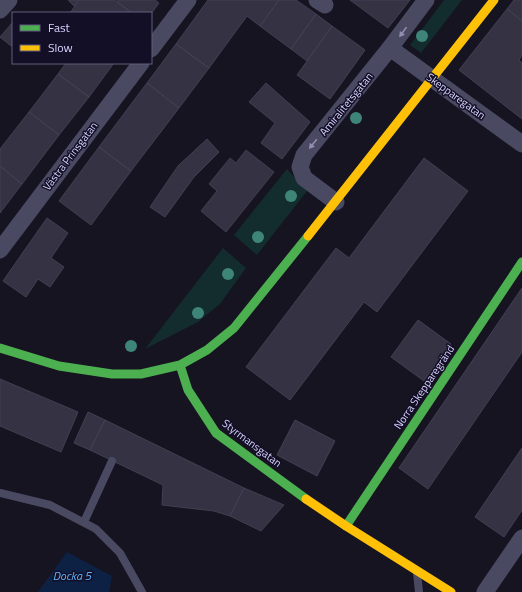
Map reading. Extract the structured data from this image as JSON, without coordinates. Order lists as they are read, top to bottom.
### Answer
{
  "streets": {
    "street": [
      "Skepparegatan",
      "Amiralitetsgatan",
      "Västra Prinsgatan",
      "Norra Skepparegränd",
      "Styrmansgatan"
    ]
  },
  "crossings": [
    ["Skepparegatan", "Amiralitetsgatan"],
    ["Norra Skepparegränd", "Styrmansgatan"]
  ],
  "water": ["Docka 5"],
  "legend": ["Fast", "Slow"]
}
